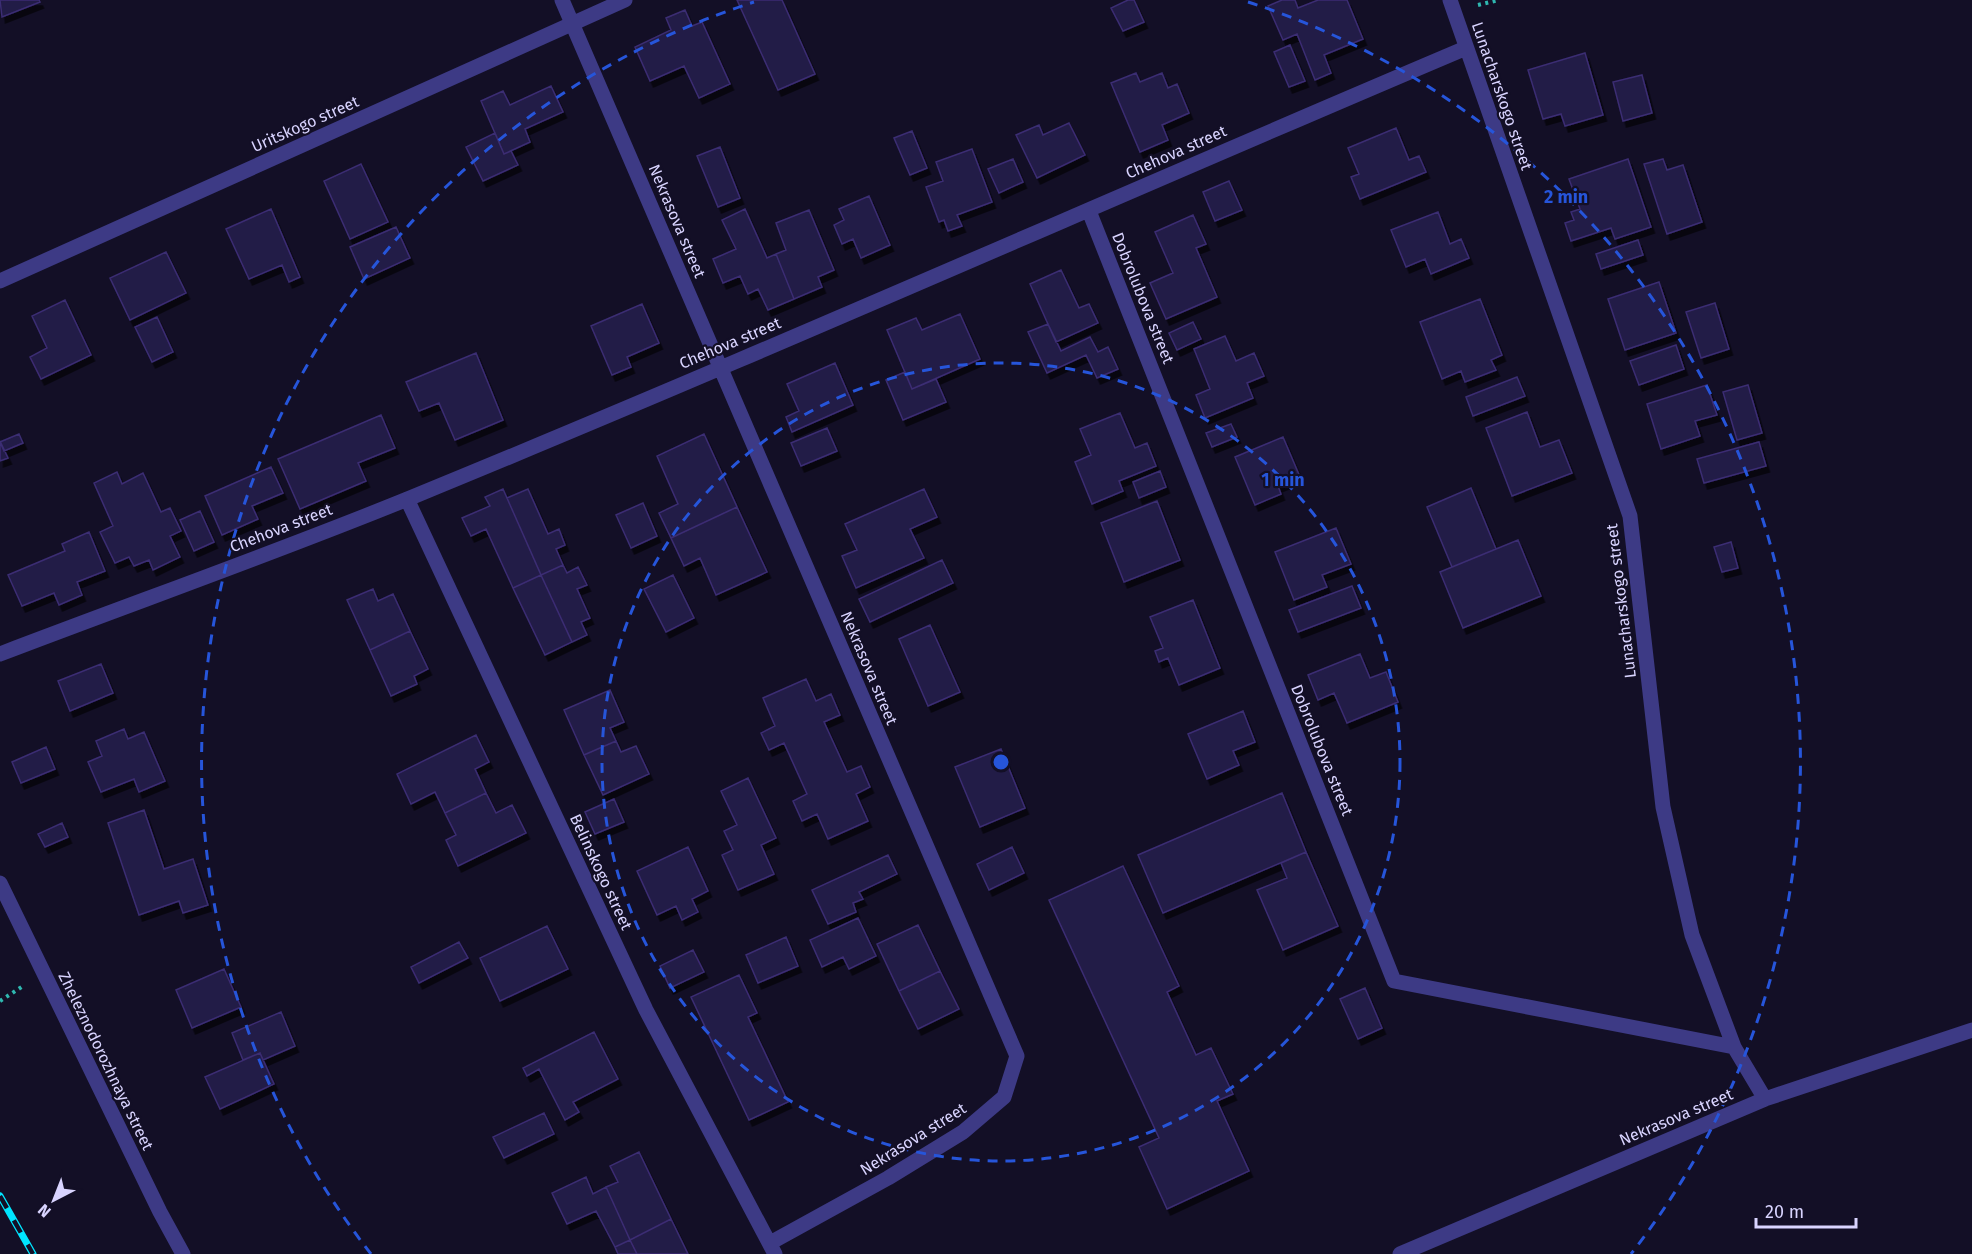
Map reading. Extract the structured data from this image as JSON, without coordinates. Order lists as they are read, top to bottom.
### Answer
{
  "streets": {
    "street": [
      "Lunacharskogo street",
      "Uritskogo street",
      "Chehova street",
      "Nekrasova street",
      "Dobrolubova street",
      "Belinskogo street",
      "Zheleznodorozhnaya street"
    ]
  },
  "crossings": [
    ["Lunacharskogo street", "Chehova street"],
    ["Lunacharskogo street", "Nekrasova street"],
    ["Lunacharskogo street", "Dobrolubova street"],
    ["Uritskogo street", "Nekrasova street"],
    ["Chehova street", "Nekrasova street"],
    ["Chehova street", "Dobrolubova street"],
    ["Chehova street", "Belinskogo street"],
    ["Nekrasova street", "Belinskogo street"]
  ],
  "scale_bar": "20 m",
  "north": "bottom left",
  "rings": ["2 min", "1 min"]
}
